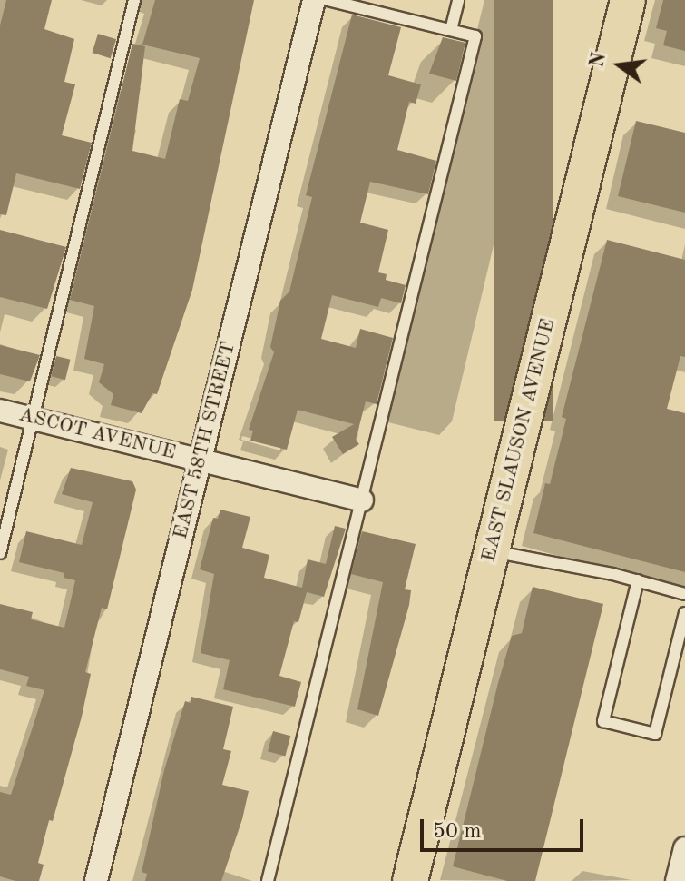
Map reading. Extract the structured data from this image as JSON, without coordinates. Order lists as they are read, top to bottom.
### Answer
{
  "streets": {
    "main road": ["EAST SLAUSON AVENUE"],
    "street": ["ASCOT AVENUE", "EAST 58TH STREET"]
  },
  "crossings": [
    ["ASCOT AVENUE", "EAST 58TH STREET"]
  ],
  "scale_bar": "50 m",
  "north": "left"
}
